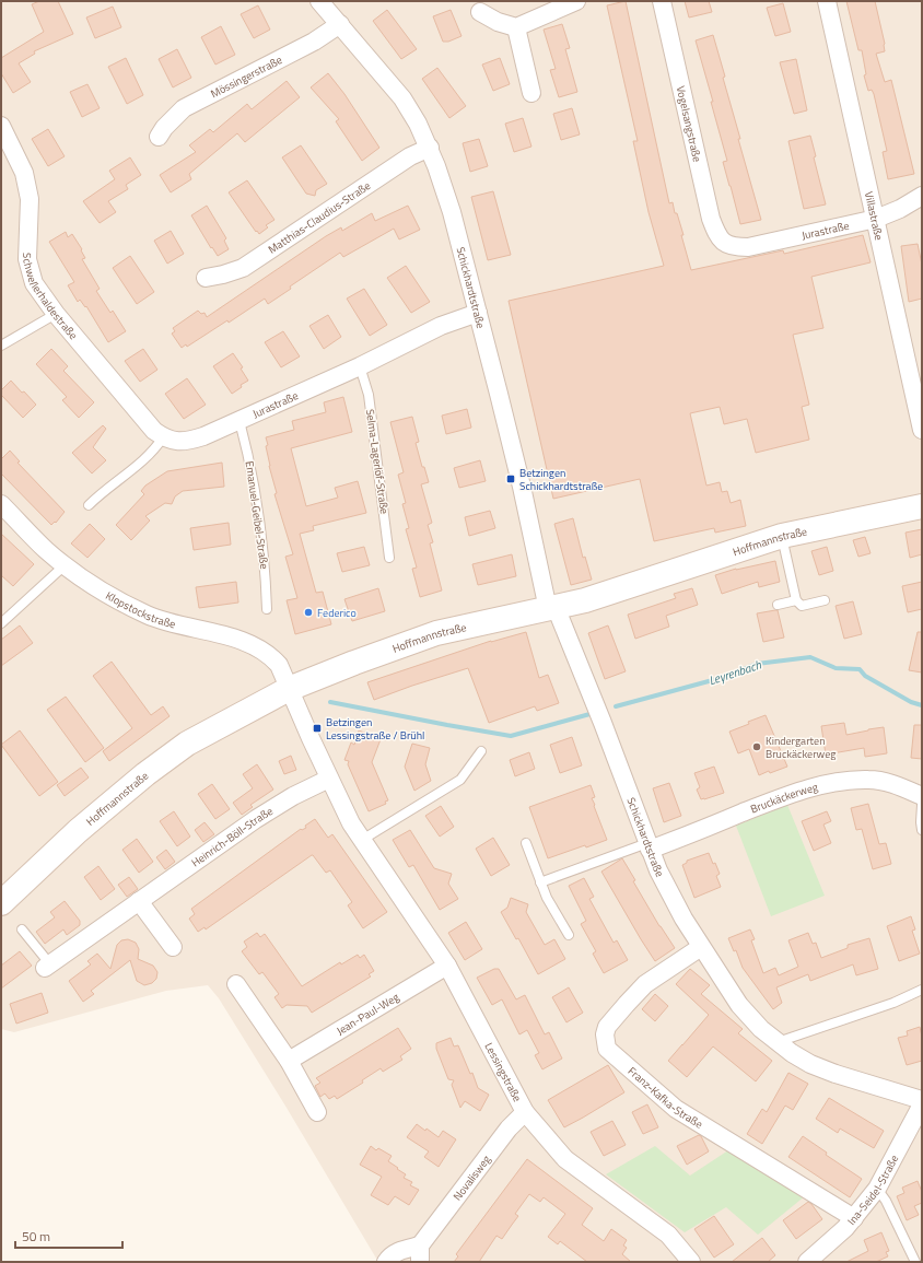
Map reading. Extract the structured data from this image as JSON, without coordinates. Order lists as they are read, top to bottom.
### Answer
{
  "streets": {
    "street": [
      "Mössingerstraße",
      "Vogelsangstraße",
      "Villastraße",
      "Matthias-Claudius-Straße",
      "Jurastraße",
      "Schickhardtstraße",
      "Schwellerhaldestraße",
      "Hoffmannstraße",
      "Klopstockstraße",
      "Bruckäckerweg",
      "Heinrich-Böll-Straße",
      "Jean-Paul-Weg",
      "Lessingstraße",
      "Franz-Kafka-Straße",
      "Novalisweg",
      "Ina-Seidel-Straße"
    ],
    "lane": ["Selma-Lagerlöf-Straße", "Emanuel-Geibel-Straße"]
  },
  "crossings": [
    ["Mössingerstraße", "Schickhardtstraße"],
    ["Vogelsangstraße", "Jurastraße"],
    ["Villastraße", "Jurastraße"],
    ["Matthias-Claudius-Straße", "Schickhardtstraße"],
    ["Jurastraße", "Schickhardtstraße"],
    ["Jurastraße", "Schwellerhaldestraße"],
    ["Jurastraße", "Selma-Lagerlöf-Straße"],
    ["Jurastraße", "Emanuel-Geibel-Straße"],
    ["Schickhardtstraße", "Hoffmannstraße"],
    ["Schickhardtstraße", "Bruckäckerweg"],
    ["Schickhardtstraße", "Franz-Kafka-Straße"],
    ["Hoffmannstraße", "Klopstockstraße"],
    ["Hoffmannstraße", "Lessingstraße"],
    ["Klopstockstraße", "Lessingstraße"],
    ["Heinrich-Böll-Straße", "Lessingstraße"],
    ["Jean-Paul-Weg", "Lessingstraße"],
    ["Lessingstraße", "Novalisweg"],
    ["Franz-Kafka-Straße", "Ina-Seidel-Straße"]
  ],
  "water": ["Leyrenbach"],
  "places": {
    "transit": ["Betzingen Schickhardtstraße", "Betzingen Lessingstraße / Brühl"],
    "other": ["Federico", "Kindergarten Bruckäckerweg"]
  },
  "scale_bar": "50 m"
}
